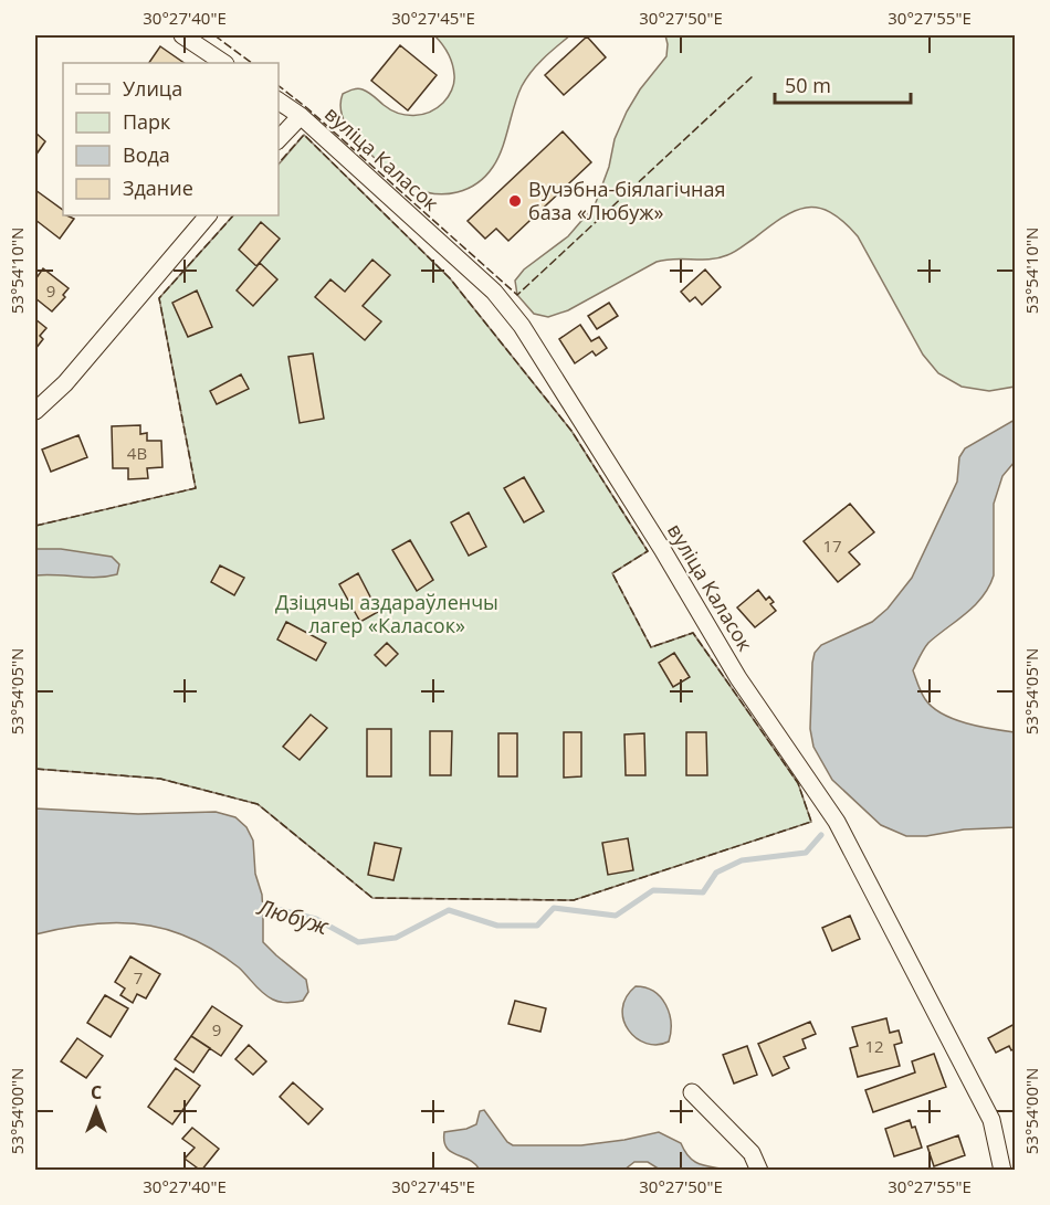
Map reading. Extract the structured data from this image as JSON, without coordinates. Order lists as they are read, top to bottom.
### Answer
{
  "streets": {
    "street": ["вуліца Каласок"]
  },
  "water": ["Любуж"],
  "parks": ["Дзіцячы аздараўленчы лагер «Каласок»"],
  "places": ["Вучэбна-біялагічная база «Любуж»"],
  "house_numbers": [
    "9",
    "4В",
    "17",
    "7",
    "9",
    "12"
  ],
  "legend": [
    "Улица",
    "Парк",
    "Вода",
    "Здание"
  ],
  "scale_bar": "50 m",
  "north": "top",
  "coordinates": [
    "30°27'40\"E",
    "30°27'45\"E",
    "30°27'50\"E",
    "30°27'55\"E",
    "53°54'10\"N",
    "53°54'05\"N",
    "53°54'00\"N"
  ]
}
